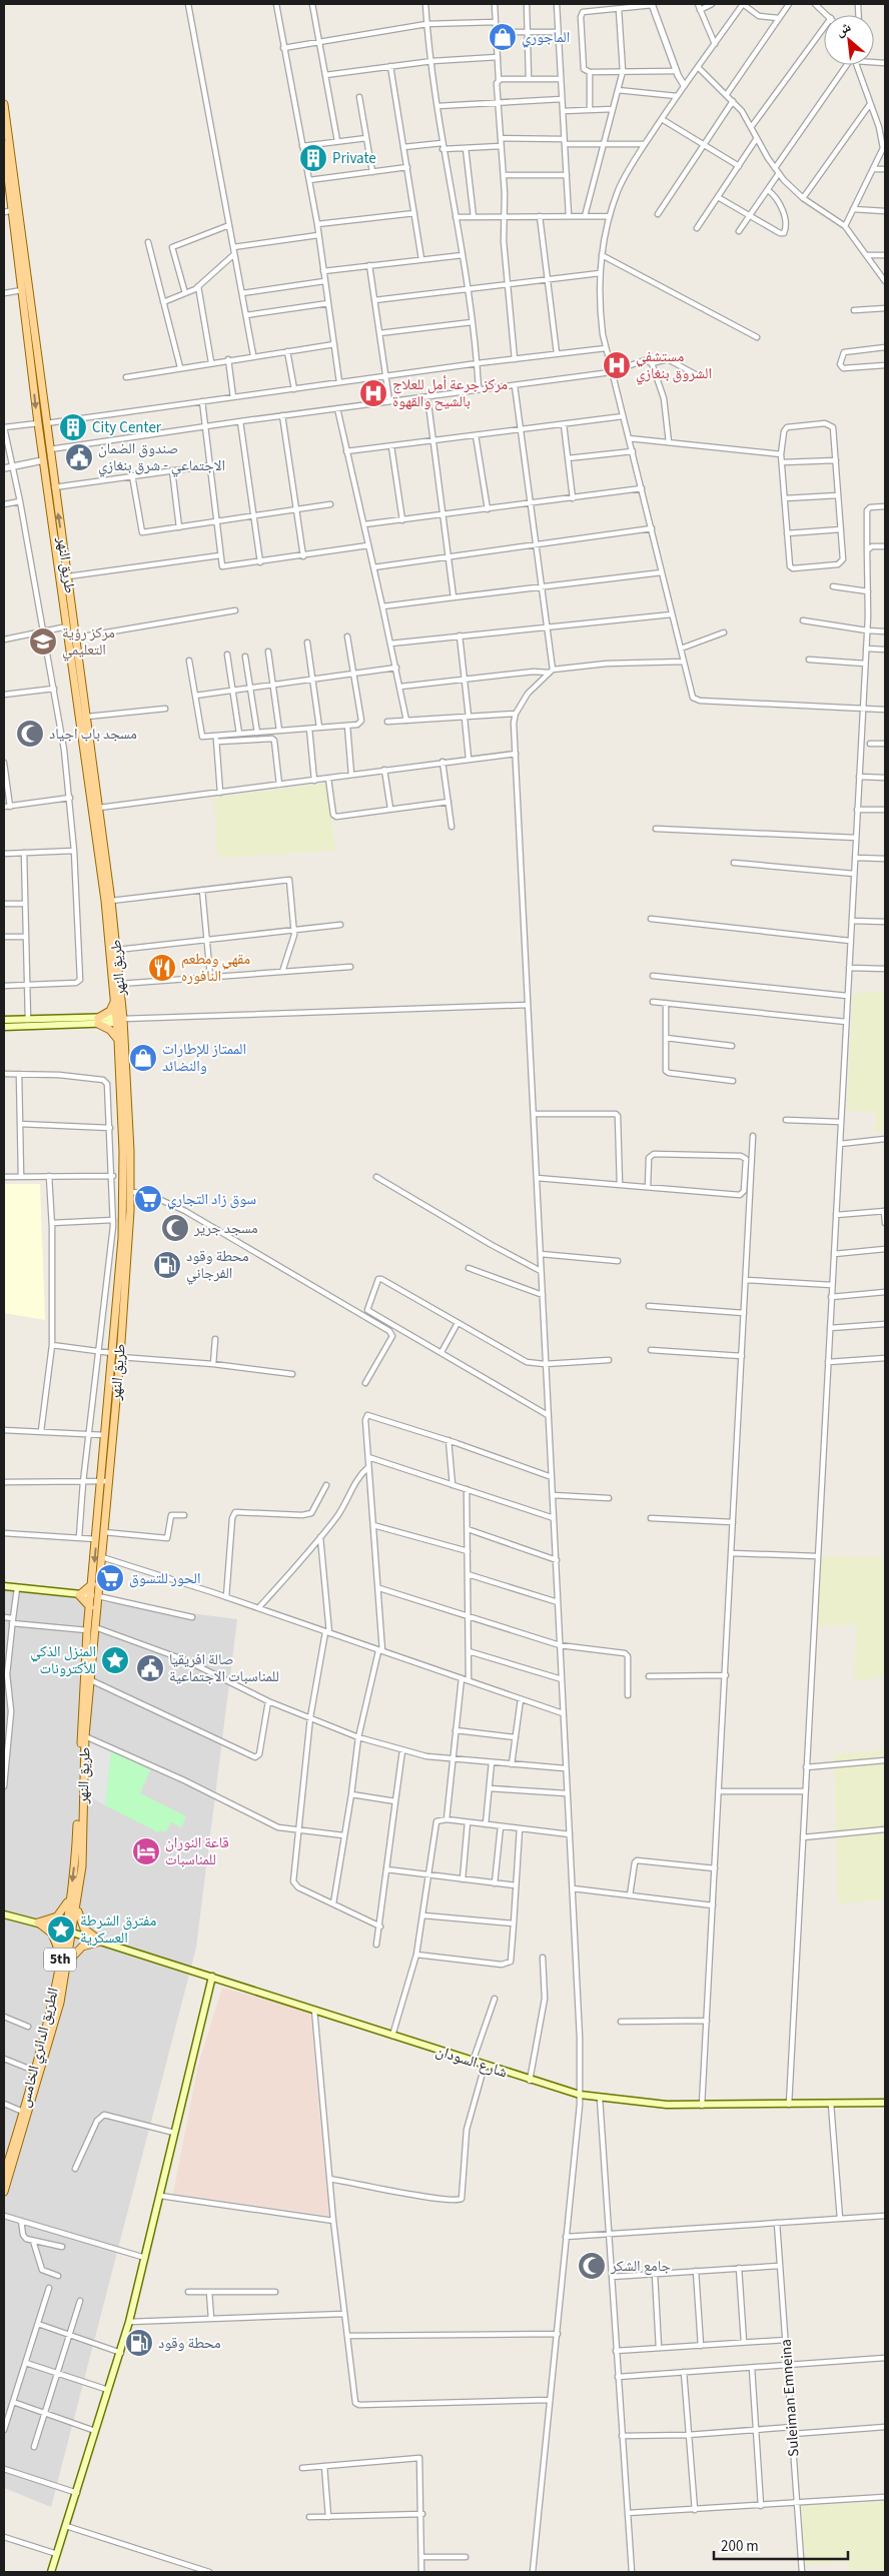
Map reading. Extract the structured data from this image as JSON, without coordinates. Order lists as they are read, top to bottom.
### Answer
{
  "streets": {
    "main road": [
      "طريق النهر",
      "5th",
      "الطريق الدائري الخامس",
      "شارع السودان"
    ],
    "street": ["Suleiman Emneina"]
  },
  "crossings": [
    ["طريق النهر", "الطريق الدائري الخامس"],
    ["الطريق الدائري الخامس", "شارع السودان"]
  ],
  "places": {
    "shop": ["الماجوري", "الممتاز للإطارات والنضائد"],
    "building": ["Private", "City Center"],
    "hospital": ["مستشفي الشروق بنغازي", "مركز جرعة أمل للعلاج بالشيح والقهوة"],
    "public building": ["صندوق الضمان الاجتماعي - شرق بنغازي", "صالة افريقيا للمناسبات الاجتماعية"],
    "school or university": ["مركز رؤية التعليمي"],
    "mosque": ["مسجد باب اجياد", "مسجد جرير", "جامع الشكر"],
    "restaurant": ["مقهي ومطعم النافوره"],
    "supermarket": ["سوق زاد التجاري", "الحور للتسوق"],
    "fuel station": ["محطة وقود الفرجاني", "محطة وقود"],
    "place": ["المنزل الذكي للأكترونات", "مفترق الشرطة العسكرية"],
    "hotel": ["قاعة النوران للمناسبات"]
  },
  "scale_bar": "200 m",
  "north": "top left"
}
